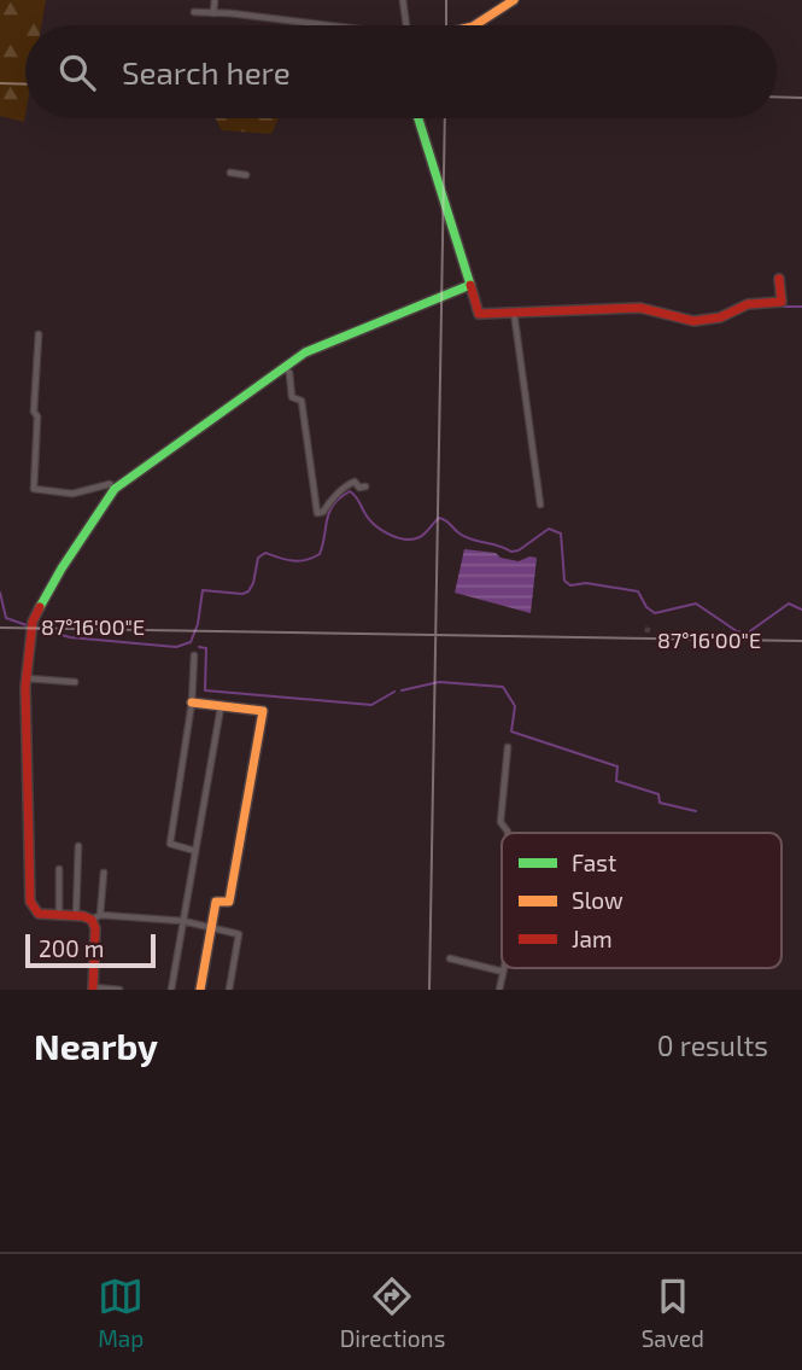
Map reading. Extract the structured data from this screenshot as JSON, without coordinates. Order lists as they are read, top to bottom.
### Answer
{
  "legend": ["Fast", "Slow", "Jam"],
  "scale_bar": "200 m",
  "page": {
    "search": "Search here",
    "scale": "200 m",
    "heading": ["Nearby", "0 results"],
    "nav": ["Map", "Directions", "Saved"]
  },
  "coordinates": ["87°16'00\"E"]
}
